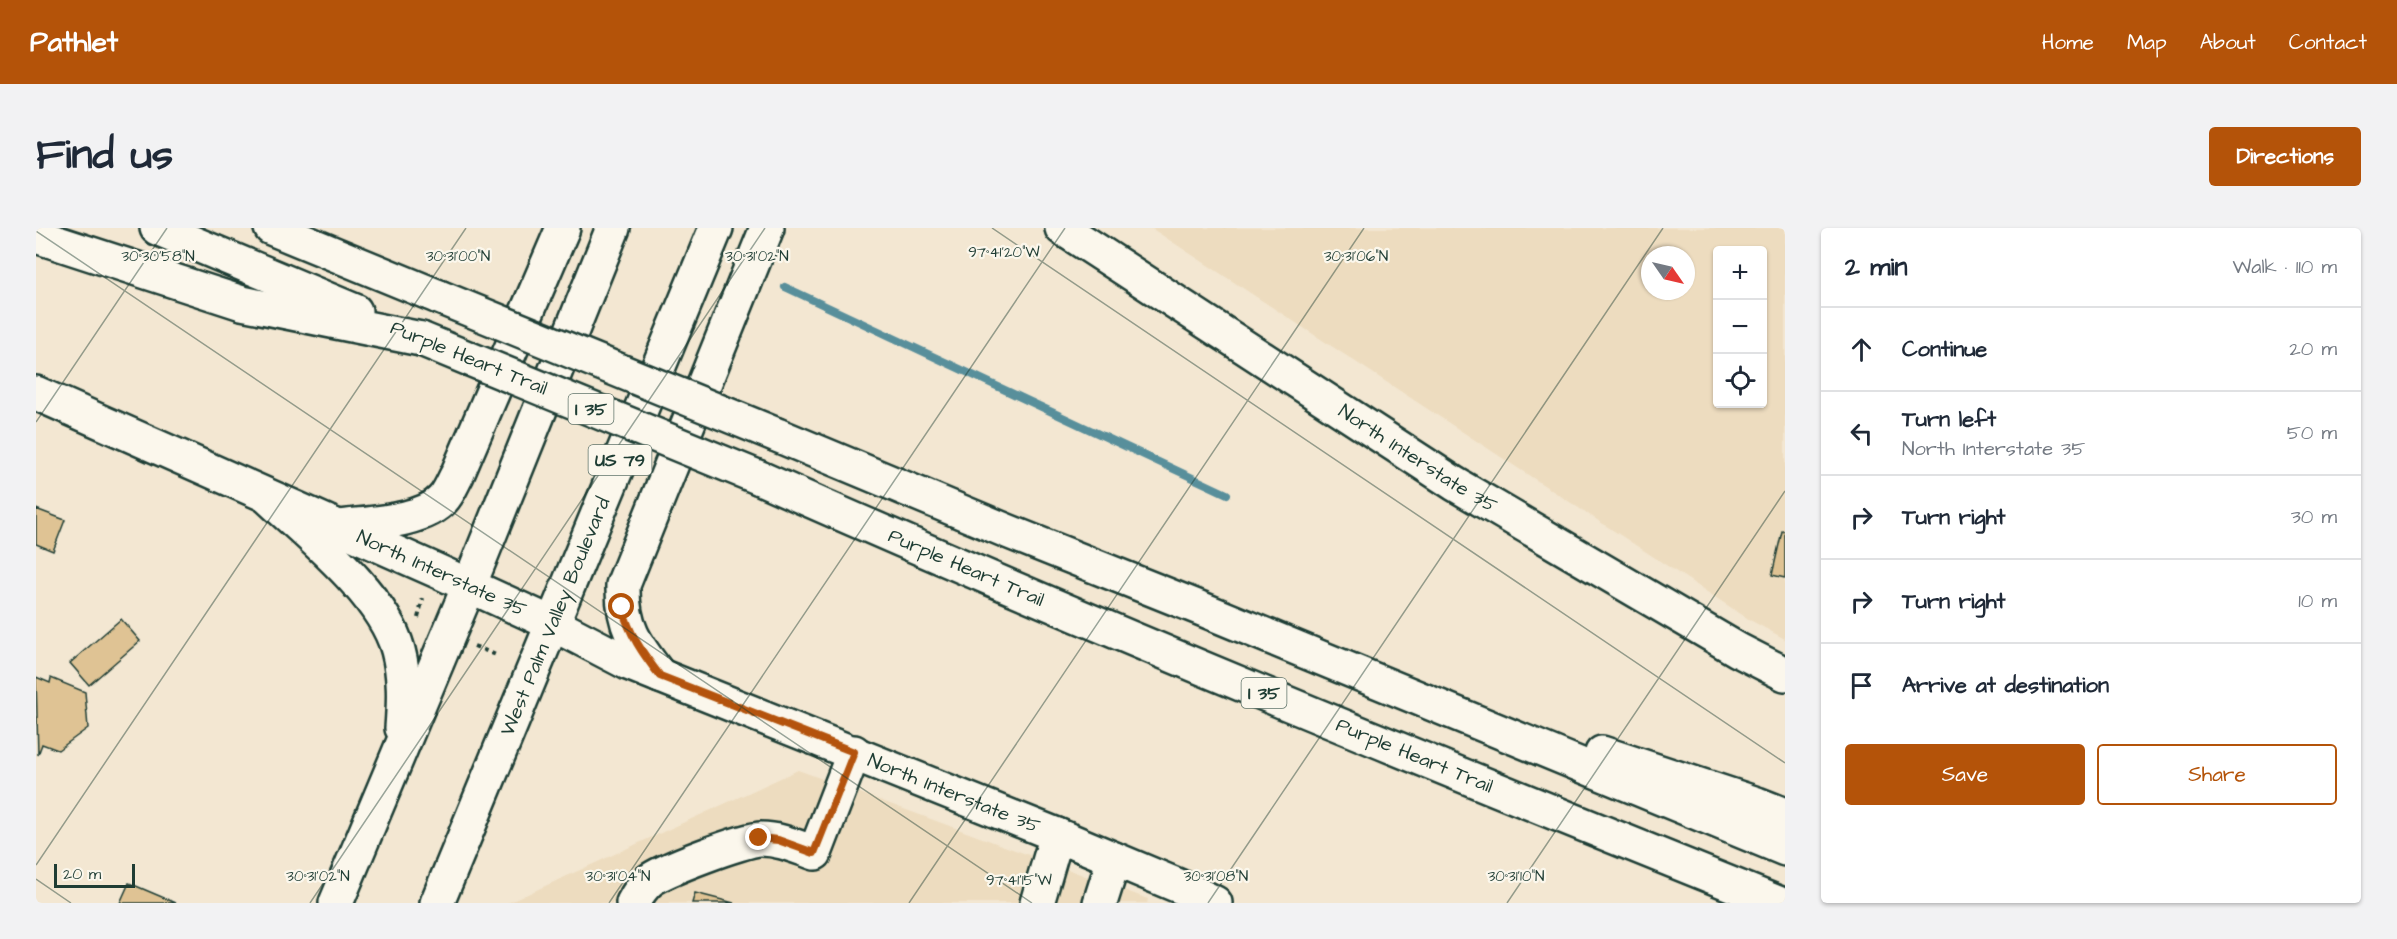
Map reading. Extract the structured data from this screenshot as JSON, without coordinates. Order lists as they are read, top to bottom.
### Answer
{
  "streets": {
    "main road": [
      "Purple Heart Trail",
      "I 35",
      "North Interstate 35",
      "US 79",
      "West Palm Valley Boulevard"
    ]
  },
  "crossings": [
    ["North Interstate 35", "West Palm Valley Boulevard"]
  ],
  "scale_bar": "20 m",
  "north": "bottom right",
  "page": {
    "header": "Pathlet",
    "nav": [
      "Home",
      "Map",
      "About",
      "Contact"
    ],
    "title": "Find us",
    "buttons": [
      "Directions",
      ["Save", "Share"]
    ],
    "heading": ["2 min", "Walk · 110 m"],
    "map_buttons": ["+", "−"],
    "list": [
      ["Continue", "20 m"],
      ["Turn left", "North Interstate 35", "50 m"],
      ["Turn right", "30 m"],
      ["Turn right", "10 m"],
      "Arrive at destination"
    ],
    "scale": "20 m"
  },
  "coordinates": [
    "97°41'20\"W",
    "30°31'02\"N",
    "30°31'06\"N",
    "30°30'58\"N",
    "30°31'00\"N",
    "30°31'04\"N",
    "30°31'08\"N",
    "30°31'10\"N",
    "97°41'15\"W"
  ]
}
